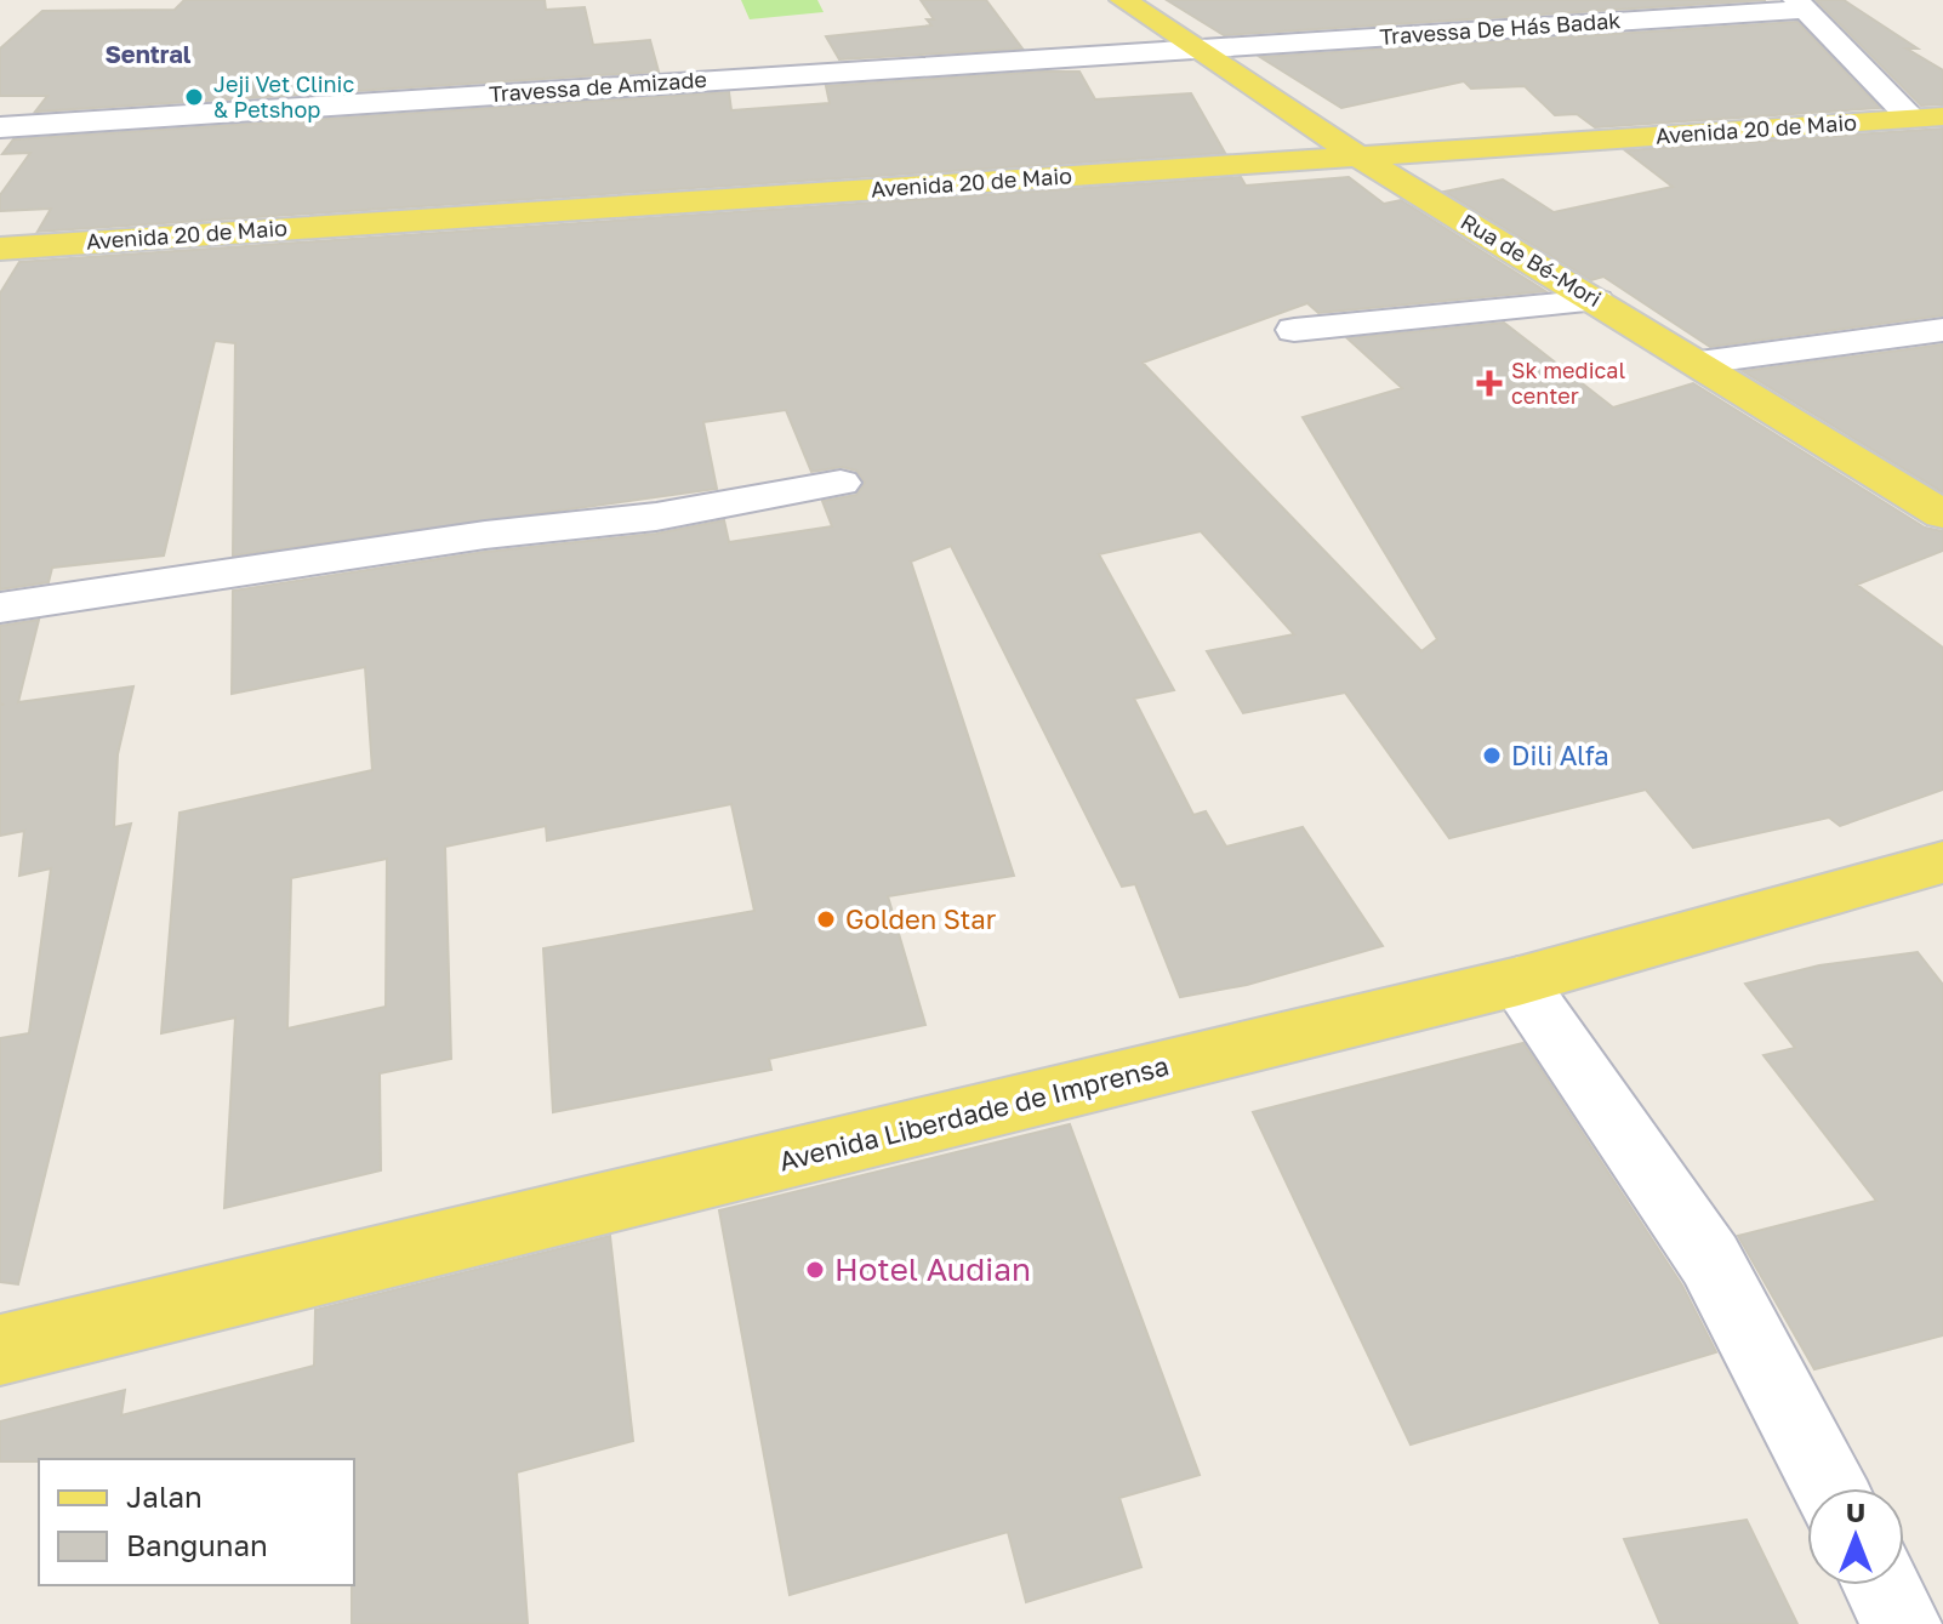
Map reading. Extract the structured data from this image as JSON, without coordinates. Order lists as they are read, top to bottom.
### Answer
{
  "streets": {
    "main road": ["Avenida 20 de Maio", "Rua de Bé-Mori", "Avenida Liberdade de Imprensa"],
    "street": ["Travessa De Hás Badak", "Travessa de Amizade"]
  },
  "crossings": [
    ["Travessa De Hás Badak", "Travessa de Amizade"],
    ["Travessa De Hás Badak", "Rua de Bé-Mori"],
    ["Travessa de Amizade", "Rua de Bé-Mori"],
    ["Avenida 20 de Maio", "Rua de Bé-Mori"]
  ],
  "districts": ["Sentral"],
  "places": {
    "other": [
      "Jeji Vet Clinic & Petshop",
      "Dili Alfa",
      "Golden Star",
      "Hotel Audian"
    ],
    "health": ["Sk medical center"]
  },
  "legend": ["Jalan", "Bangunan"],
  "north": "top"
}
